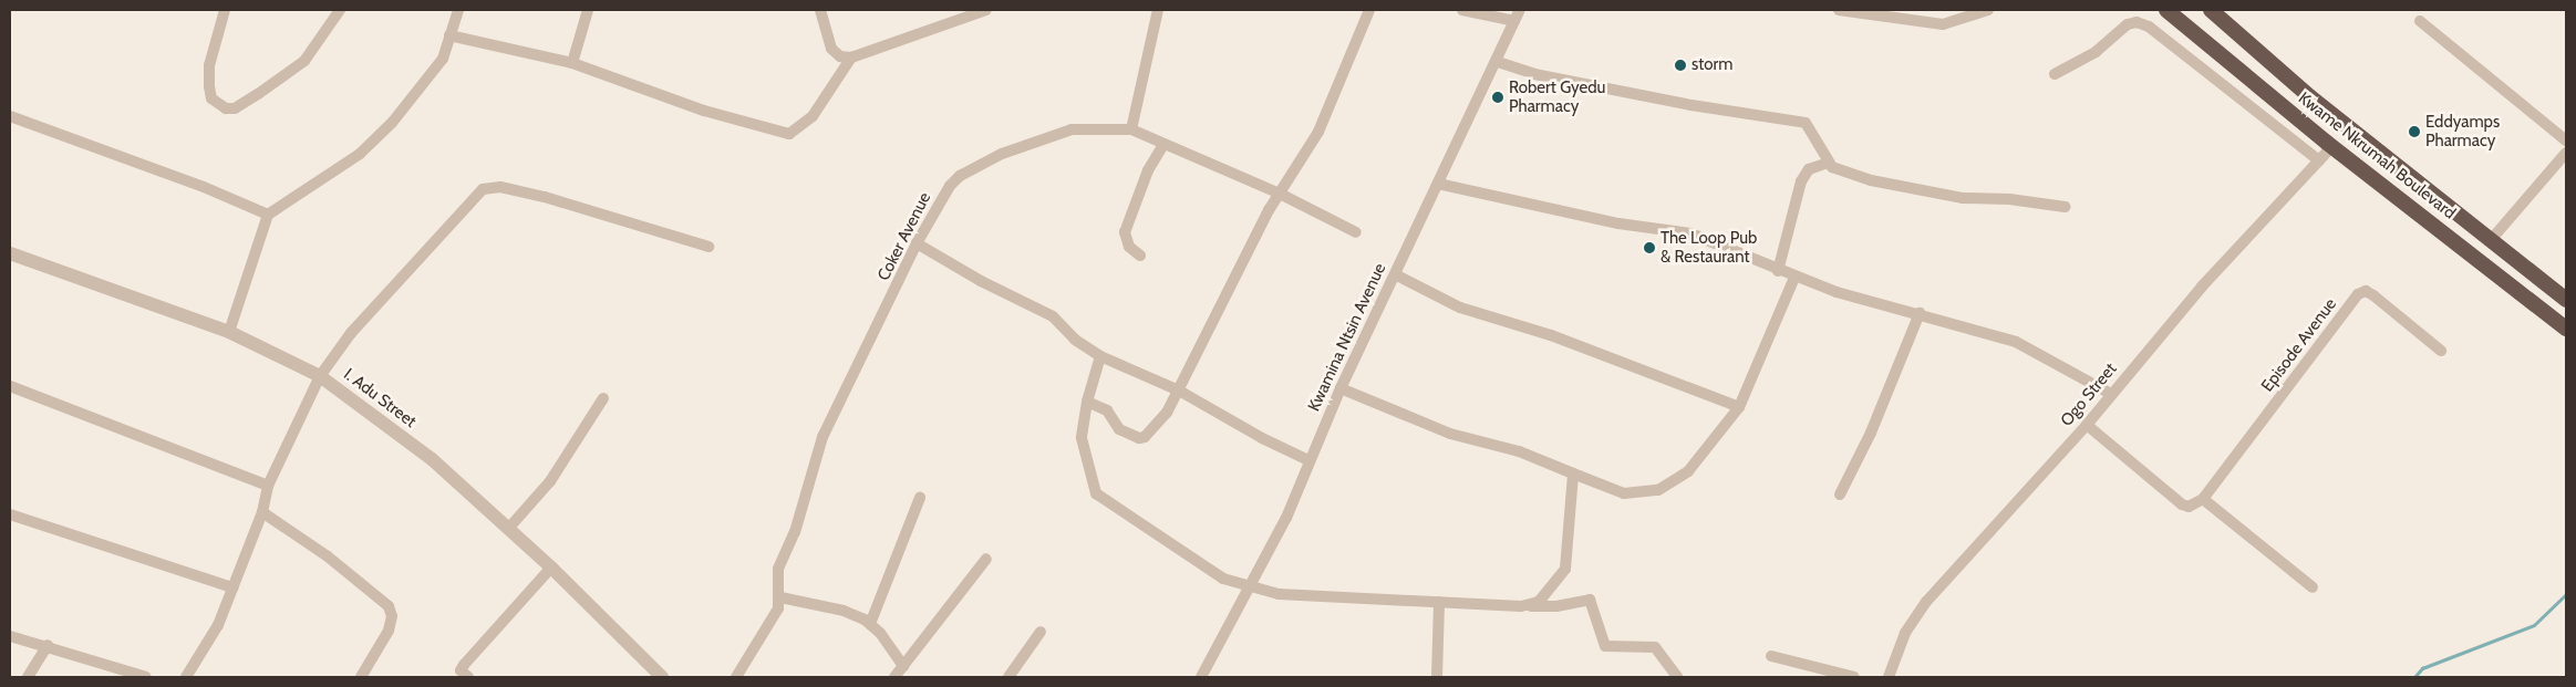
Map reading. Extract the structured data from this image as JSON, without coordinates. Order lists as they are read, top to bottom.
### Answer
{
  "streets": {
    "highway": ["Kwame Nkrumah Boulevard"],
    "street": [
      "Coker Avenue",
      "Kwamina Ntsin Avenue",
      "Episode Avenue",
      "Ogo Street",
      "I. Adu Street"
    ]
  },
  "crossings": [
    ["Kwame Nkrumah Boulevard", "Ogo Street"]
  ],
  "places": [
    "storm",
    "Robert Gyedu Pharmacy",
    "Eddyamps Pharmacy",
    "The Loop Pub & Restaurant"
  ]
}
